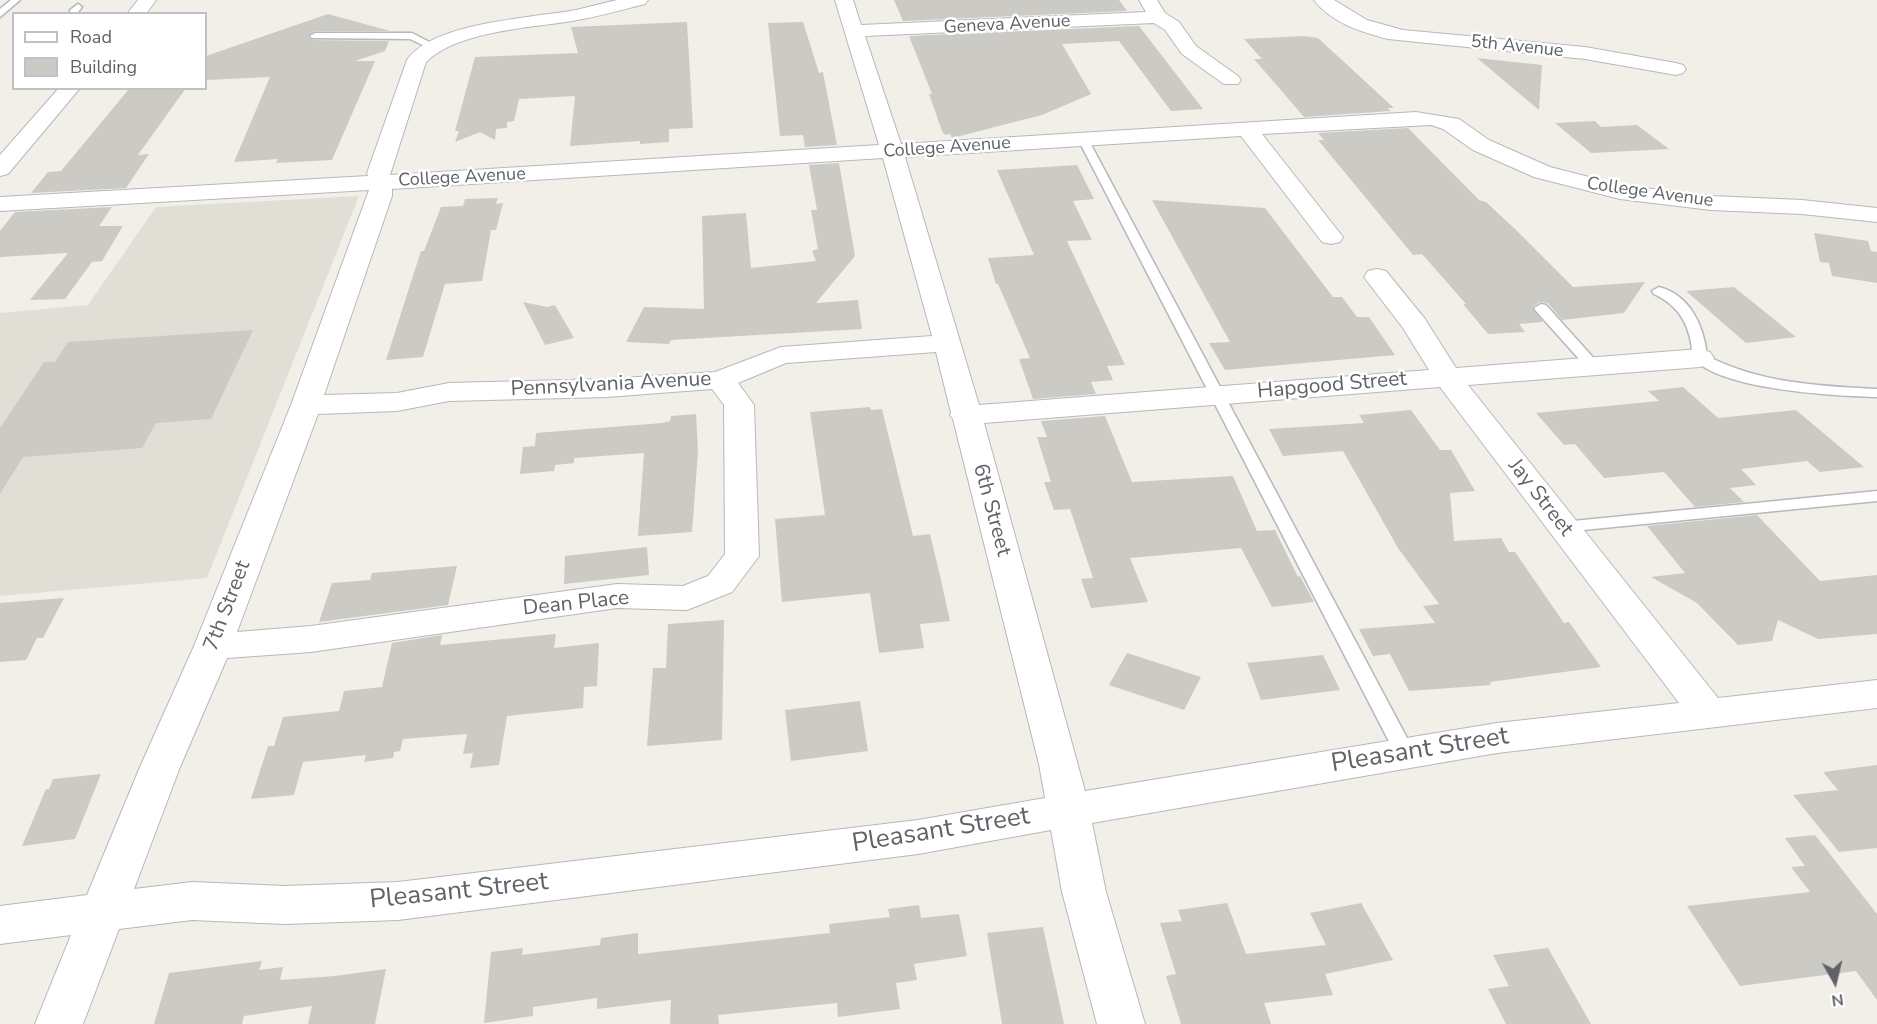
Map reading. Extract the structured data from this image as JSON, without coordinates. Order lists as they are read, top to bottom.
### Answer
{
  "streets": {
    "street": [
      "Geneva Avenue",
      "5th Avenue",
      "College Avenue",
      "Pennsylvania Avenue",
      "Hapgood Street",
      "Jay Street",
      "6th Street",
      "Dean Place",
      "7th Street",
      "Pleasant Street"
    ]
  },
  "crossings": [
    ["Geneva Avenue", "6th Street"],
    ["College Avenue", "6th Street"],
    ["College Avenue", "7th Street"],
    ["Pennsylvania Avenue", "6th Street"],
    ["Pennsylvania Avenue", "Dean Place"],
    ["Pennsylvania Avenue", "7th Street"],
    ["Hapgood Street", "Jay Street"],
    ["Hapgood Street", "6th Street"],
    ["Jay Street", "Pleasant Street"],
    ["6th Street", "Pleasant Street"],
    ["Dean Place", "7th Street"],
    ["7th Street", "Pleasant Street"]
  ],
  "legend": ["Road", "Building"],
  "north": "bottom"
}
